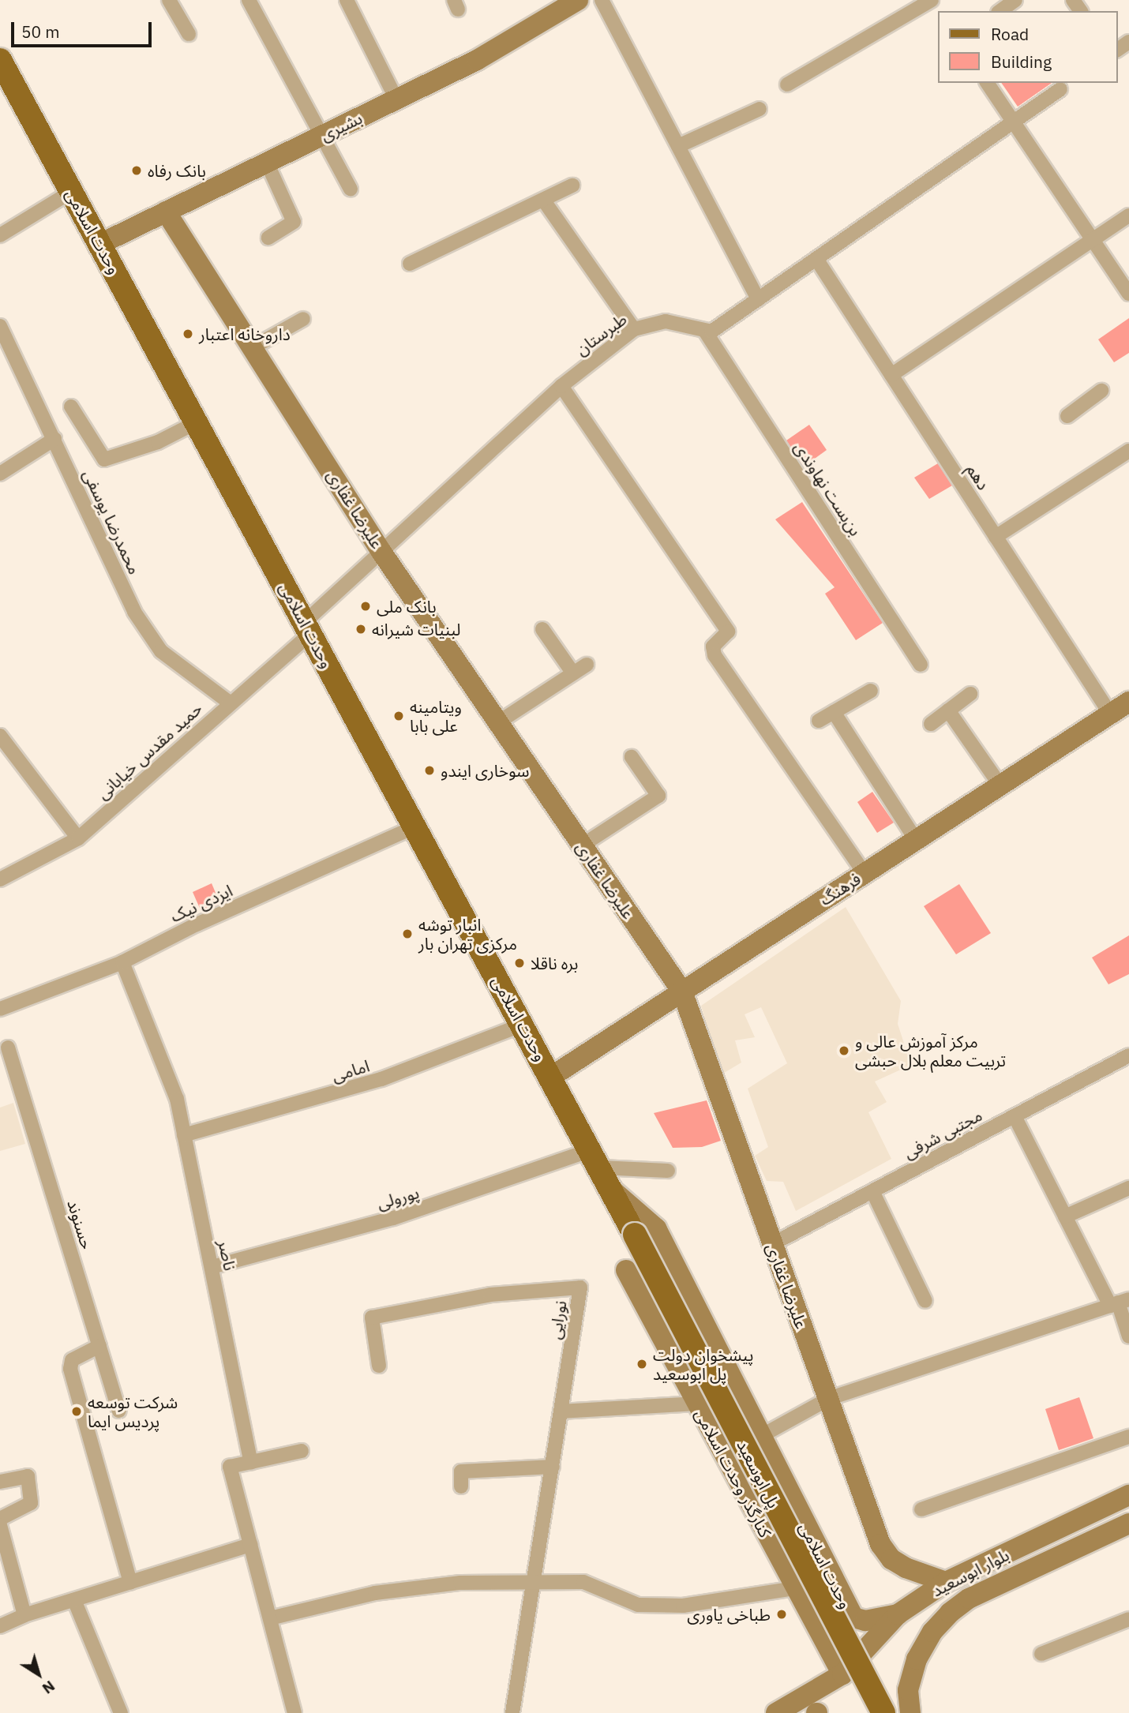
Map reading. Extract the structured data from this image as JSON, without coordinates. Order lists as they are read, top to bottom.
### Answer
{
  "streets": {
    "main road": ["وحدت اسلامی", "پل ابوسعید"],
    "street": [
      "بشیری",
      "طبرستان",
      "دهم",
      "بن‌بست نهاوندی",
      "علیرضا غفاری",
      "محمدرضا یوسفی",
      "حمید مقدس خیابانی",
      "فرهنگ",
      "ایزدی نیک",
      "امامی",
      "مجتبی شرفی",
      "پورولی",
      "حسنوند",
      "ناصر",
      "نورایی",
      "کنارگذر وحدت اسلامی",
      "بلوار ابوسعید"
    ]
  },
  "crossings": [
    ["بشیری", "وحدت اسلامی"],
    ["بشیری", "علیرضا غفاری"],
    ["وحدت اسلامی", "طبرستان"],
    ["وحدت اسلامی", "حمید مقدس خیابانی"],
    ["وحدت اسلامی", "فرهنگ"],
    ["وحدت اسلامی", "ایزدی نیک"],
    ["وحدت اسلامی", "امامی"],
    ["وحدت اسلامی", "پورولی"],
    ["وحدت اسلامی", "پل ابوسعید"],
    ["وحدت اسلامی", "بلوار ابوسعید"],
    ["طبرستان", "بن‌بست نهاوندی"],
    ["طبرستان", "علیرضا غفاری"],
    ["طبرستان", "حمید مقدس خیابانی"],
    ["دهم", "فرهنگ"],
    ["علیرضا غفاری", "فرهنگ"],
    ["علیرضا غفاری", "مجتبی شرفی"],
    ["علیرضا غفاری", "بلوار ابوسعید"],
    ["محمدرضا یوسفی", "حمید مقدس خیابانی"],
    ["ایزدی نیک", "ناصر"],
    ["امامی", "ناصر"],
    ["پورولی", "ناصر"],
    ["کنارگذر وحدت اسلامی", "بلوار ابوسعید"]
  ],
  "places": [
    "بانک رفاه",
    "داروخانه اعتبار",
    "بانک ملی",
    "لبنیات شیرانه",
    "ویتامینه علی بابا",
    "سوخاری ایندو",
    "انبار توشه مرکزی تهران بار",
    "بره ناقلا",
    "مرکز آموزش عالی و تربیت معلم بلال حبشی",
    "پیشخوان دولت پل ابوسعید",
    "شرکت توسعه پردیس ایما",
    "طباخی یاوری"
  ],
  "legend": ["Road", "Building"],
  "scale_bar": "50 m",
  "north": "bottom right"
}
